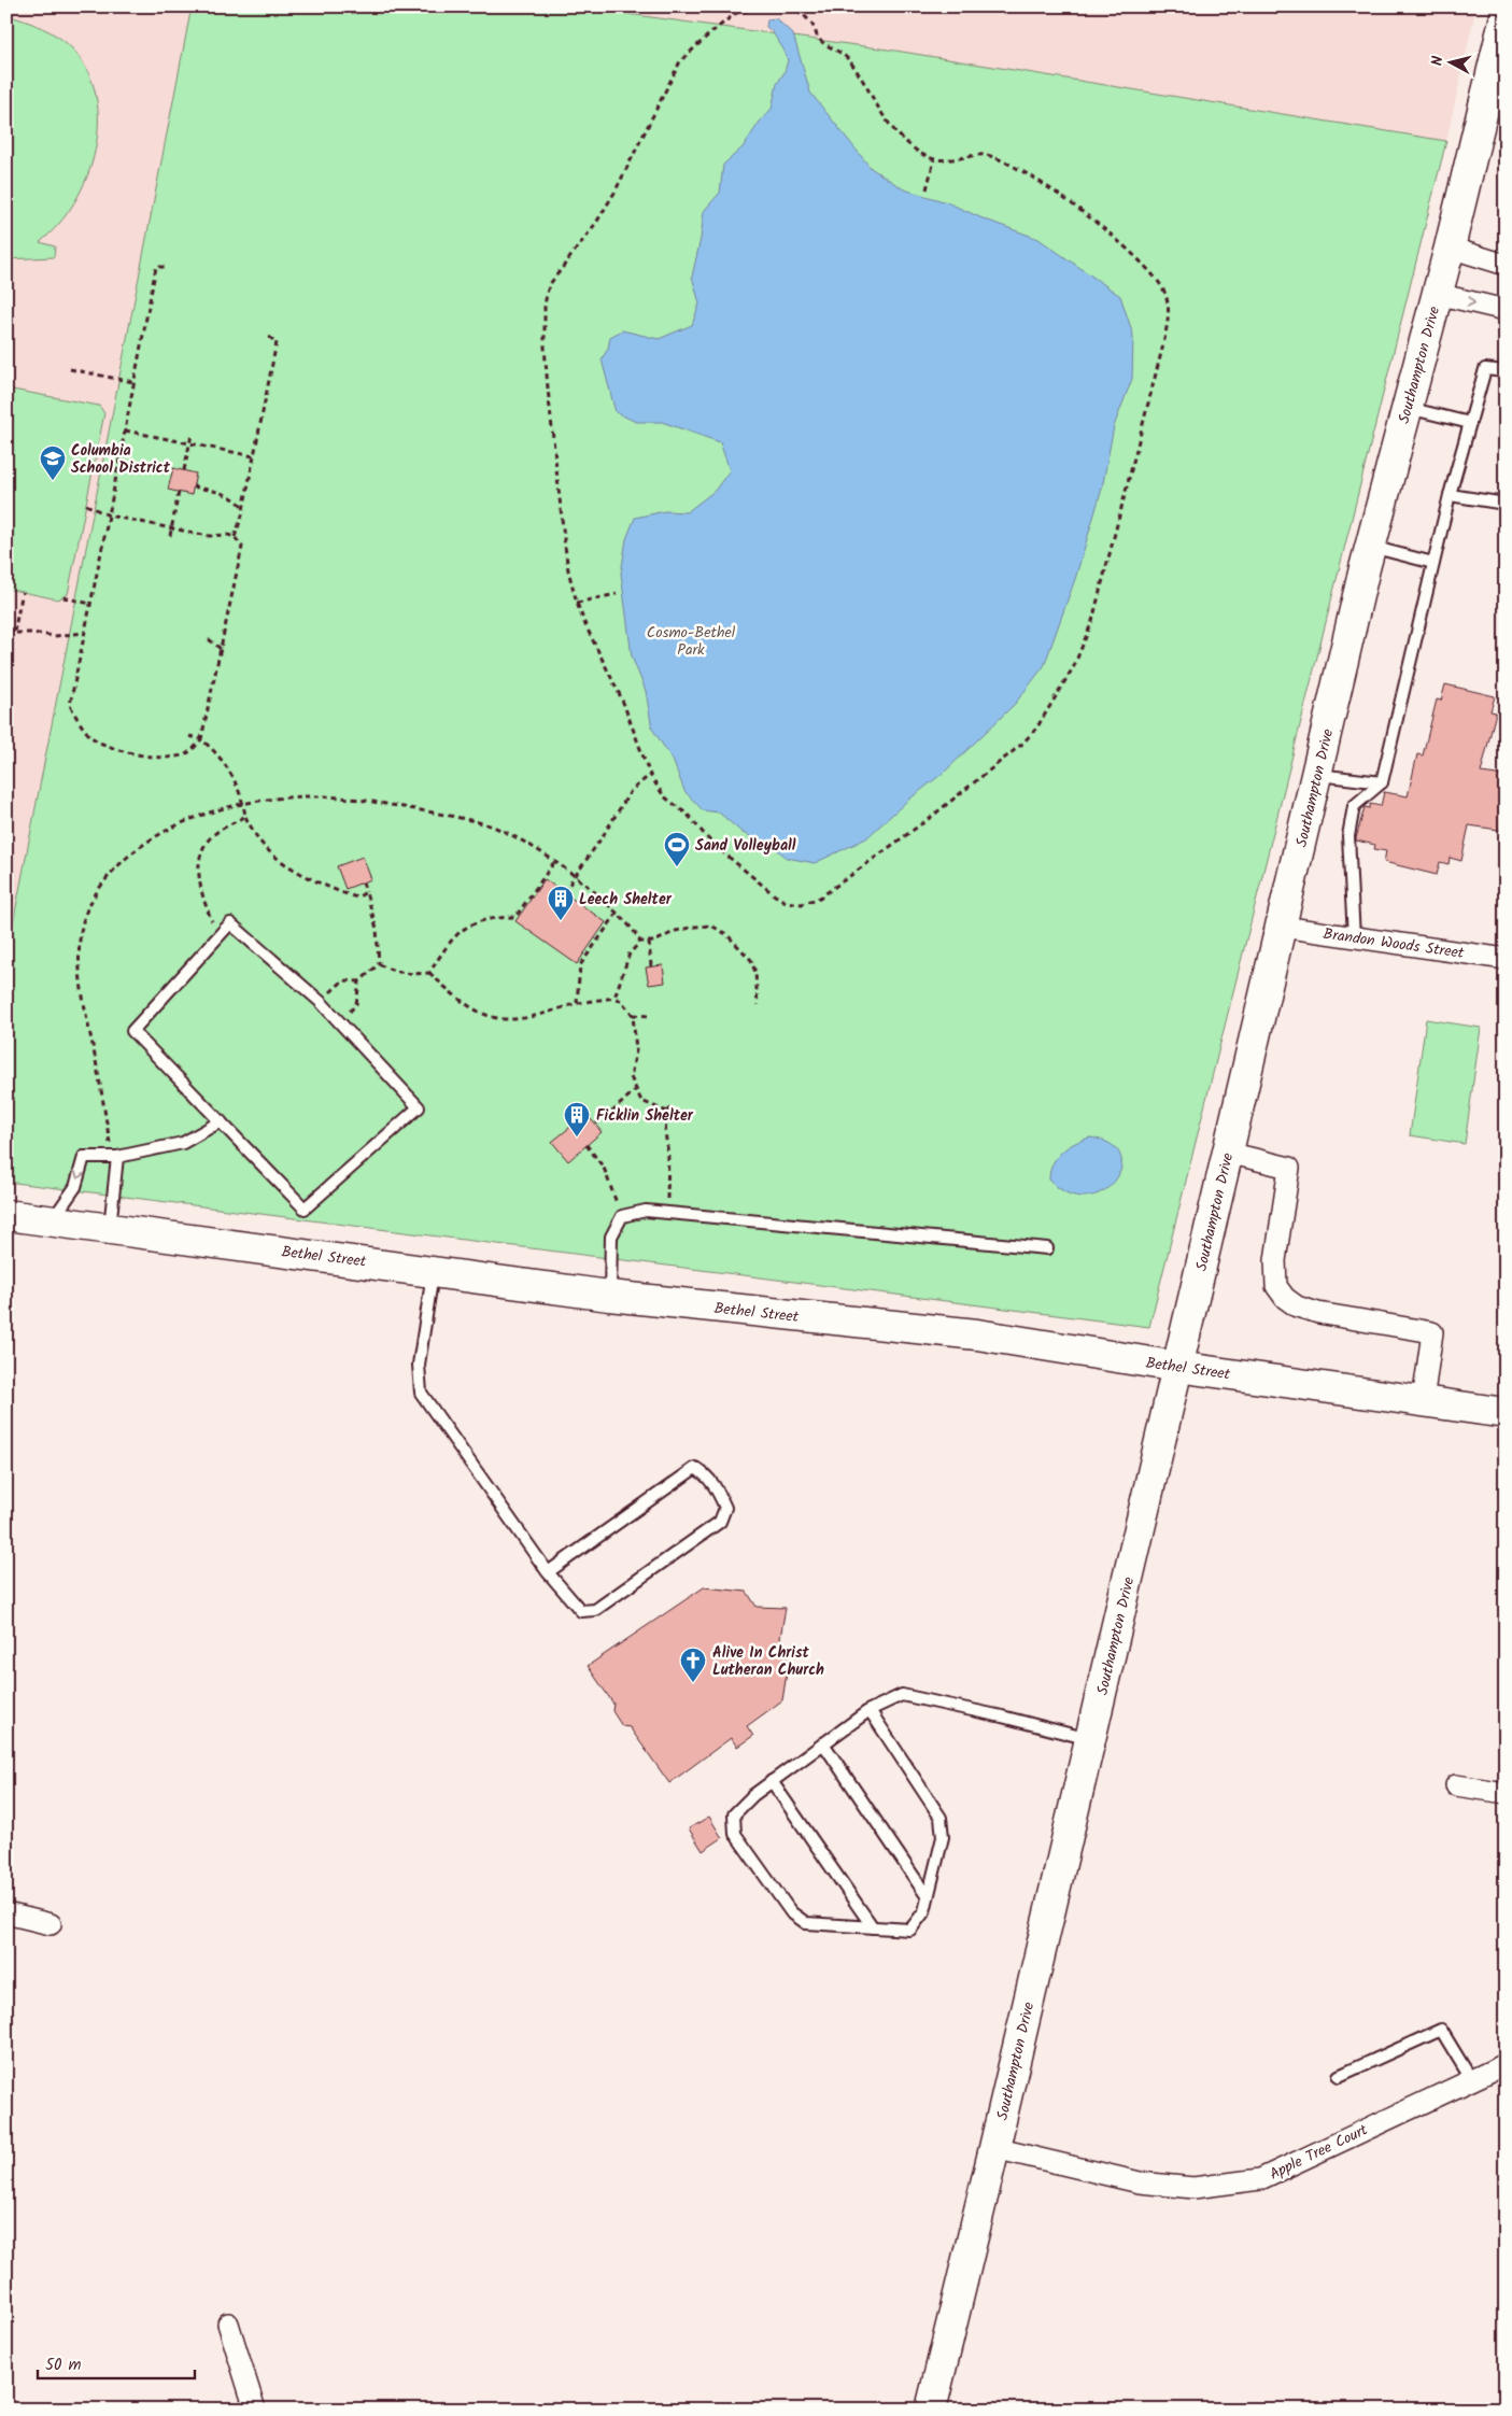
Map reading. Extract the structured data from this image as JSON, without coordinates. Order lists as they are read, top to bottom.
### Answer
{
  "streets": {
    "street": [
      "Southampton Drive",
      "Brandon Woods Street",
      "Bethel Street",
      "Apple Tree Court"
    ]
  },
  "crossings": [
    ["Southampton Drive", "Brandon Woods Street"],
    ["Southampton Drive", "Bethel Street"],
    ["Southampton Drive", "Apple Tree Court"]
  ],
  "parks": ["Cosmo-Bethel Park"],
  "places": {
    "school or university": ["Columbia School District"],
    "sports": ["Sand Volleyball"],
    "building": ["Leech Shelter", "Ficklin Shelter"],
    "church": ["Alive In Christ Lutheran Church"]
  },
  "scale_bar": "50 m",
  "north": "left"
}
